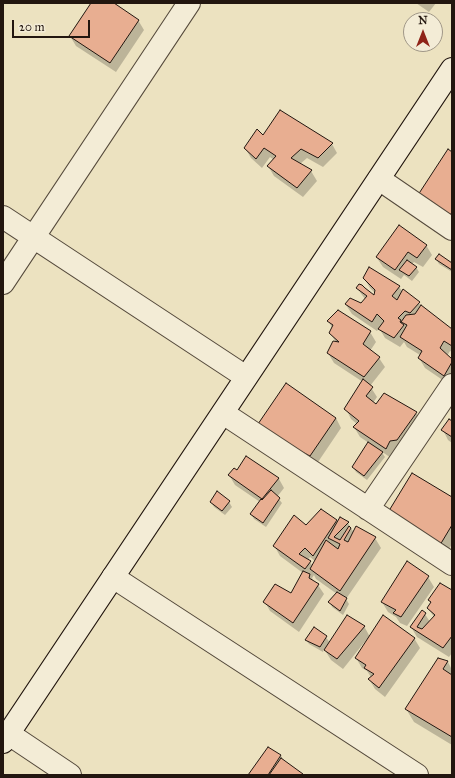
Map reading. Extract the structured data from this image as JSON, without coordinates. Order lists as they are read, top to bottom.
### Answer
{
  "scale_bar": "20 m",
  "north": "top"
}
